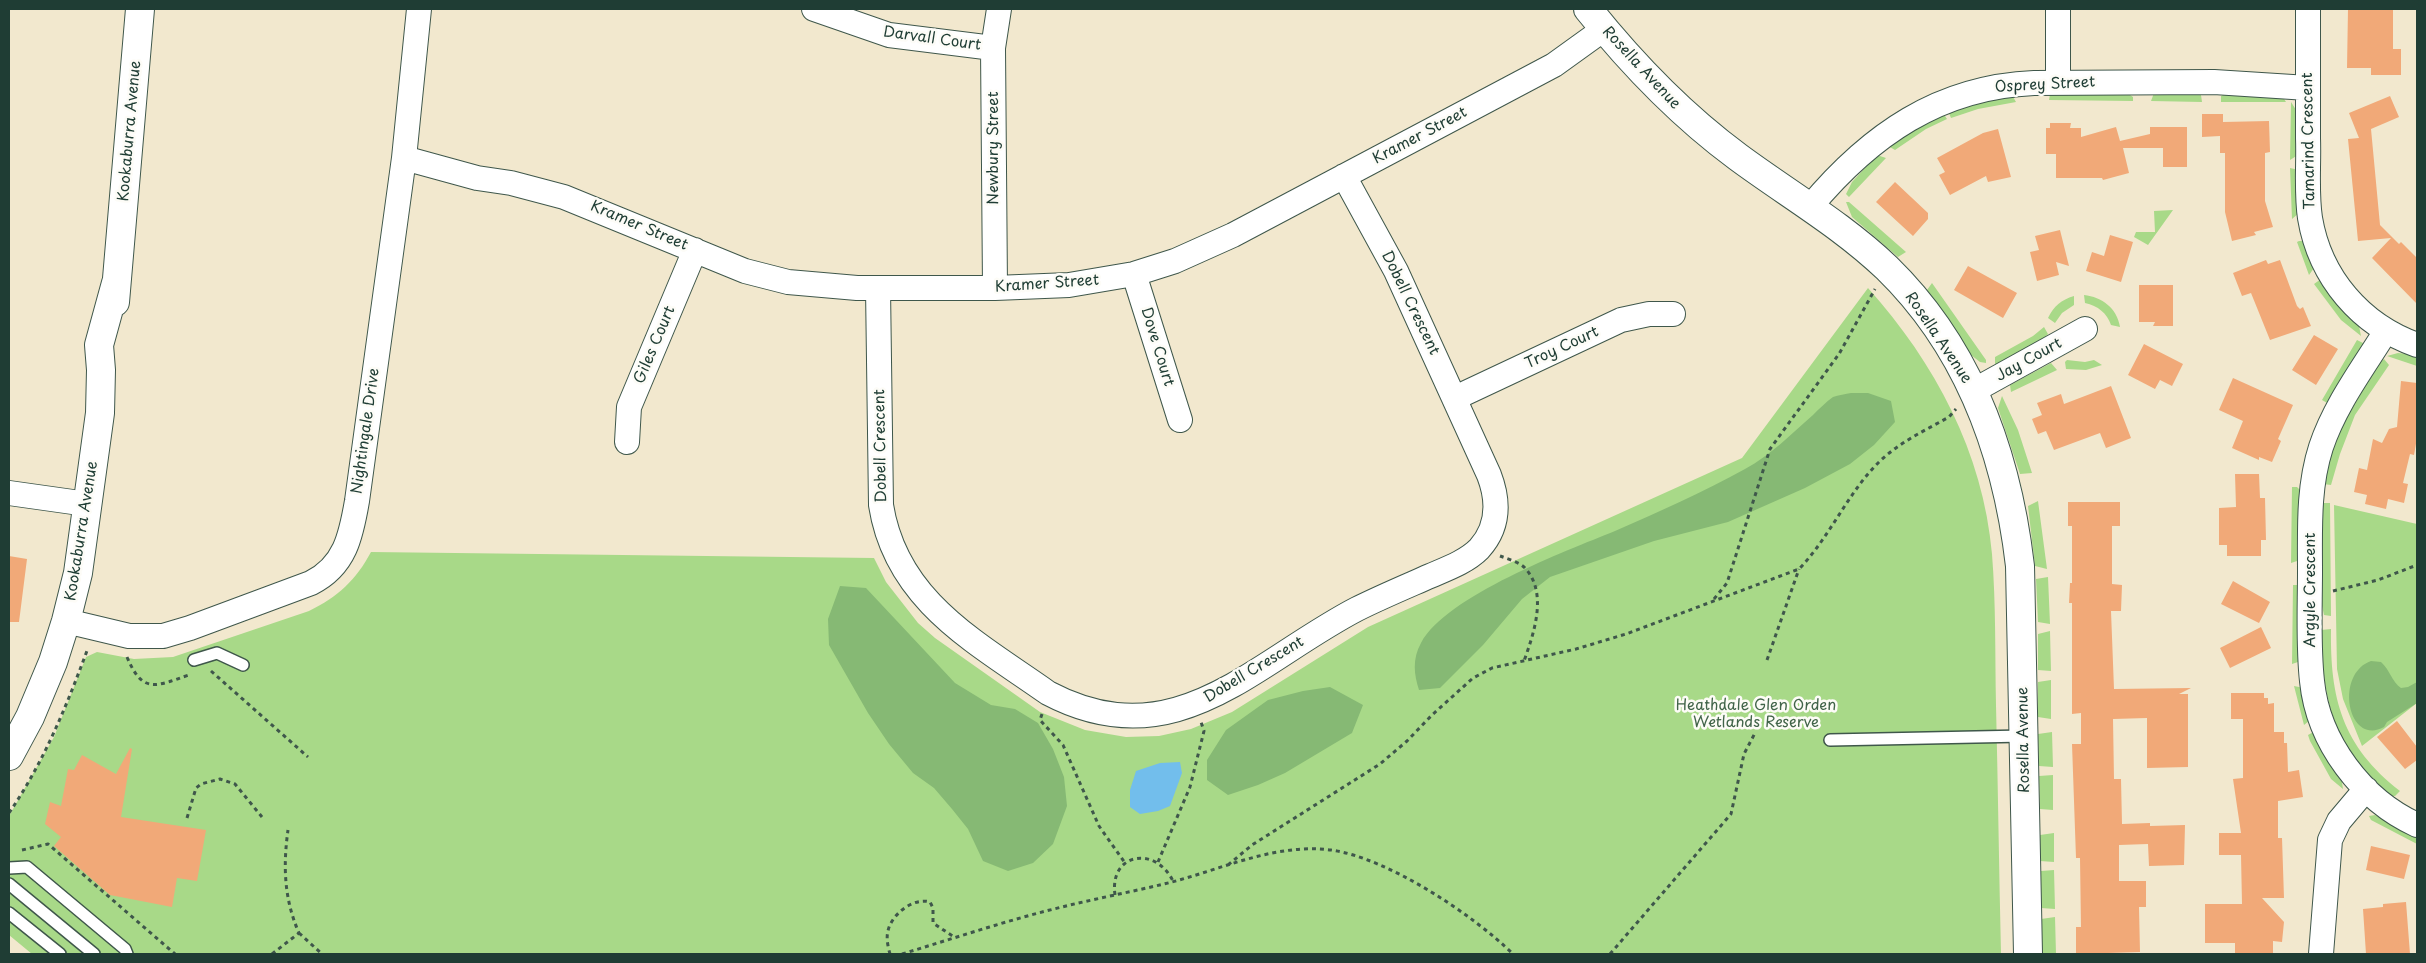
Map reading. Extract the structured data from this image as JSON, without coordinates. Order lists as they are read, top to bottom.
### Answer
{
  "streets": {
    "street": [
      "Darvall Court",
      "Rosella Avenue",
      "Osprey Street",
      "Kookaburra Avenue",
      "Kramer Street",
      "Tamarind Crescent",
      "Newbury Street",
      "Dobell Crescent",
      "Giles Court",
      "Dove Court",
      "Troy Court",
      "Jay Court",
      "Nightingale Drive",
      "Argyle Crescent"
    ]
  },
  "crossings": [
    ["Darvall Court", "Newbury Street"],
    ["Rosella Avenue", "Osprey Street"],
    ["Rosella Avenue", "Kramer Street"],
    ["Rosella Avenue", "Jay Court"],
    ["Osprey Street", "Tamarind Crescent"],
    ["Kookaburra Avenue", "Nightingale Drive"],
    ["Kramer Street", "Newbury Street"],
    ["Kramer Street", "Dobell Crescent"],
    ["Kramer Street", "Giles Court"],
    ["Kramer Street", "Dove Court"],
    ["Kramer Street", "Nightingale Drive"],
    ["Tamarind Crescent", "Argyle Crescent"],
    ["Dobell Crescent", "Troy Court"]
  ],
  "parks": ["Heathdale Glen Orden Wetlands Reserve"]
}
